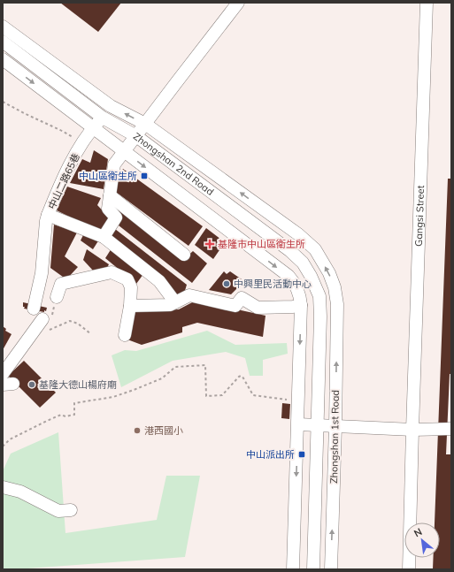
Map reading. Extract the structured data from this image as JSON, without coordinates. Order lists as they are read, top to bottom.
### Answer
{
  "streets": {
    "street": [
      "Zhongshan 2nd Road",
      "中山二路65巷",
      "Gangsi Street",
      "Zhongshan 1st Road"
    ]
  },
  "crossings": [
    ["Zhongshan 2nd Road", "中山二路65巷"],
    ["Zhongshan 2nd Road", "Zhongshan 1st Road"]
  ],
  "places": {
    "transit": ["中山區衛生所", "中山派出所"],
    "health": ["基隆市中山區衛生所"],
    "other": ["中興里民活動中心", "基隆大德山楊府廟", "港西國小"]
  },
  "north": "top left"
}
